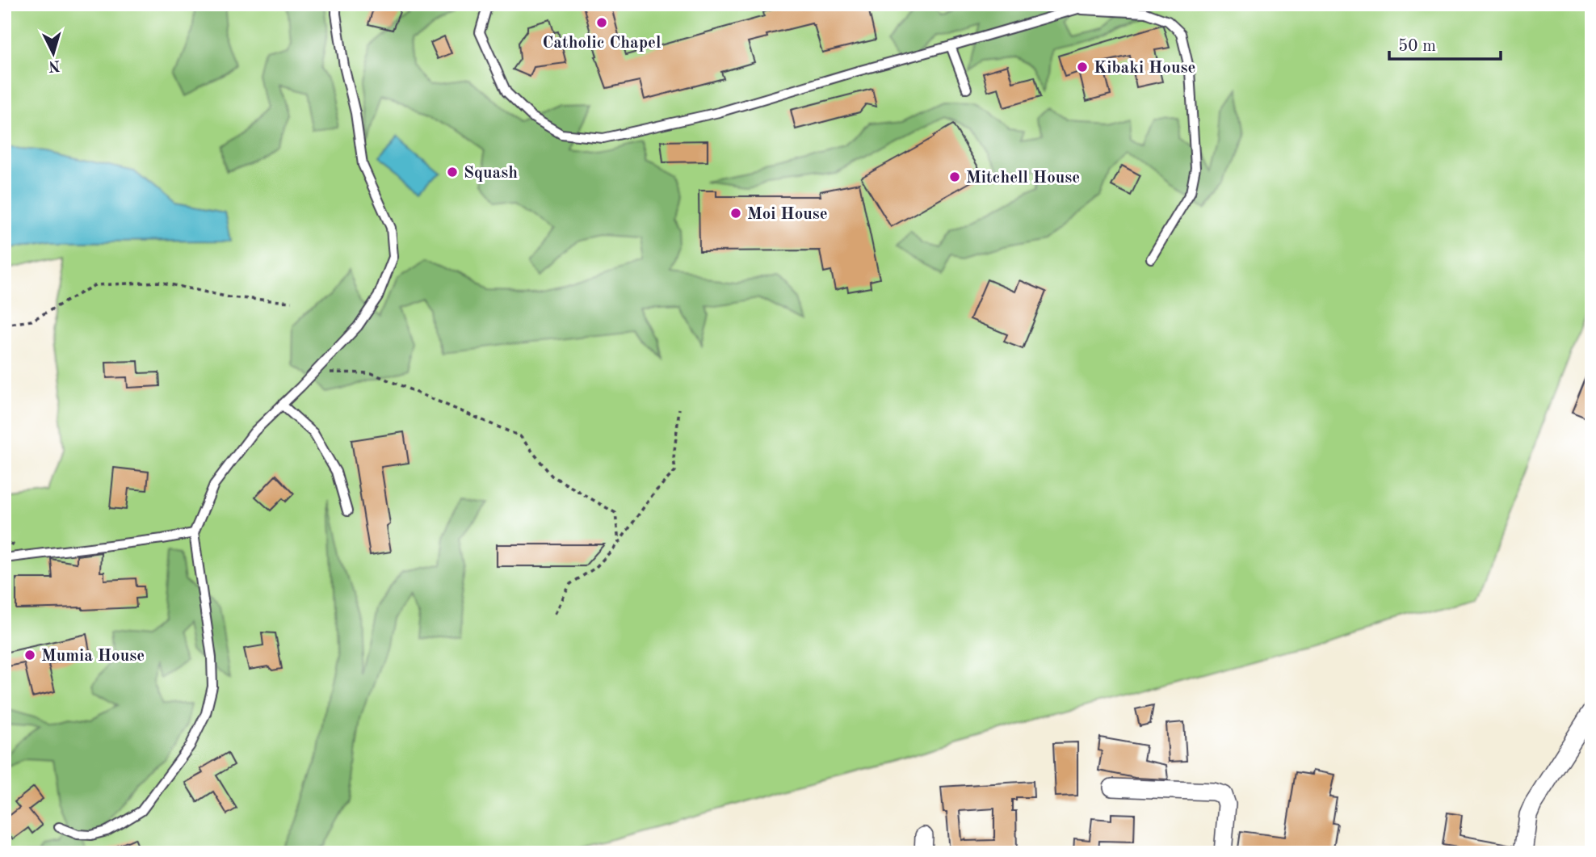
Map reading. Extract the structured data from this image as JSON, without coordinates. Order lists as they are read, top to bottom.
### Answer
{
  "places": [
    "Catholic Chapel",
    "Kibaki House",
    "Squash",
    "Mitchell House",
    "Moi House",
    "Mumia House"
  ],
  "scale_bar": "50 m",
  "north": "bottom"
}
